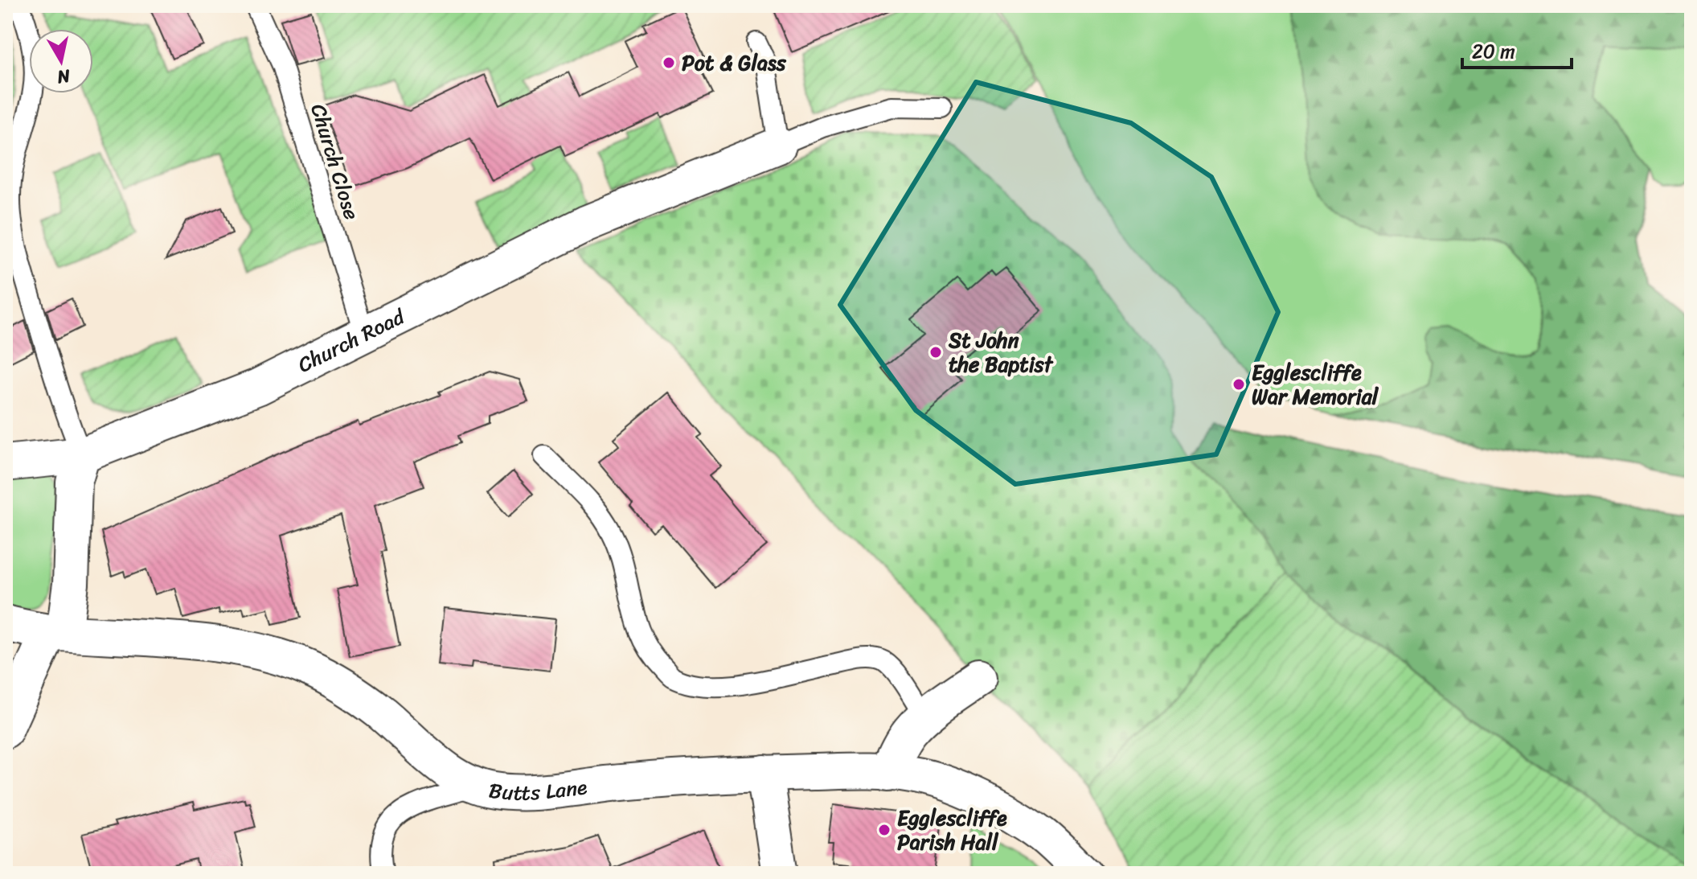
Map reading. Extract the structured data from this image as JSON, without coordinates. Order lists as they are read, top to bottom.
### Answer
{
  "streets": {
    "street": ["Church Road", "Butts Lane"],
    "lane": ["Church Close"]
  },
  "crossings": [
    ["Church Close", "Church Road"]
  ],
  "places": [
    "Pot & Glass",
    "St John the Baptist",
    "Egglescliffe War Memorial",
    "Egglescliffe Parish Hall"
  ],
  "scale_bar": "20 m",
  "north": "bottom"
}
